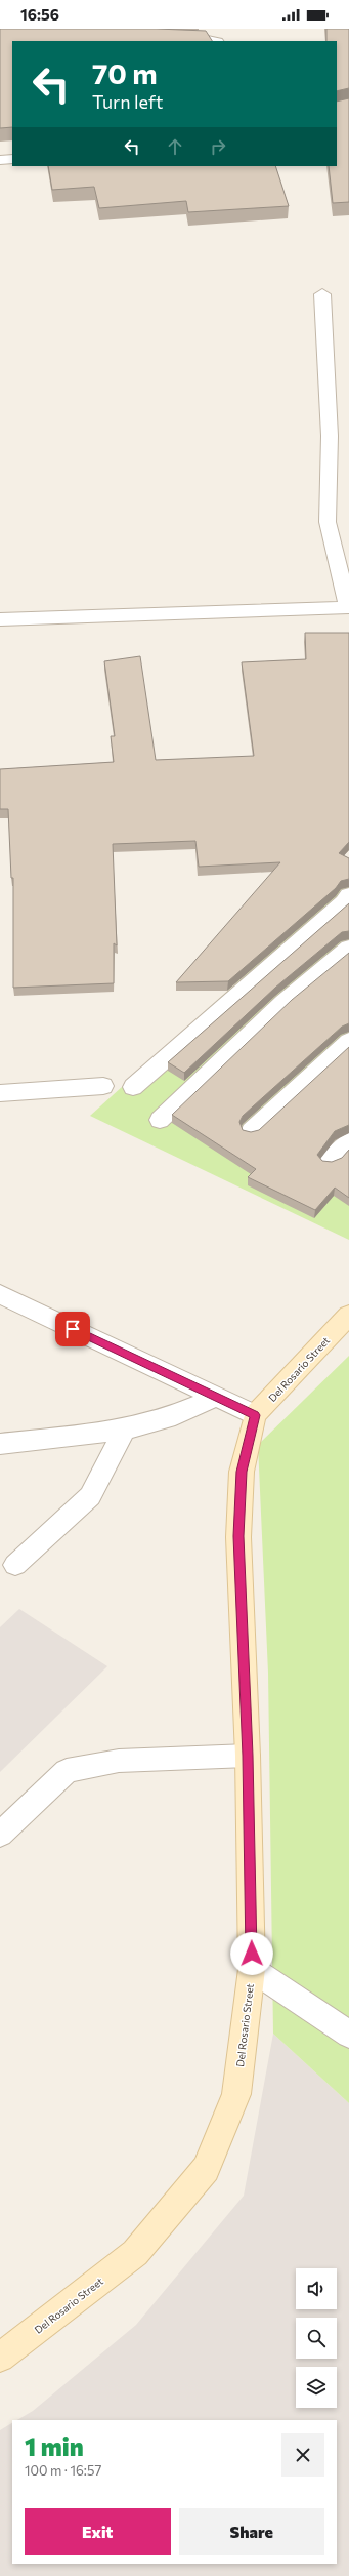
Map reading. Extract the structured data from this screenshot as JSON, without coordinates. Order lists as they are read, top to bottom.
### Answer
{
  "streets": {
    "main road": ["Del Rosario Street"]
  },
  "page": {
    "status": "16:56",
    "turn": ["70 m", "Turn left"],
    "heading": ["1 min", "100 m · 16:57"],
    "buttons": ["Exit", "Share"]
  }
}
